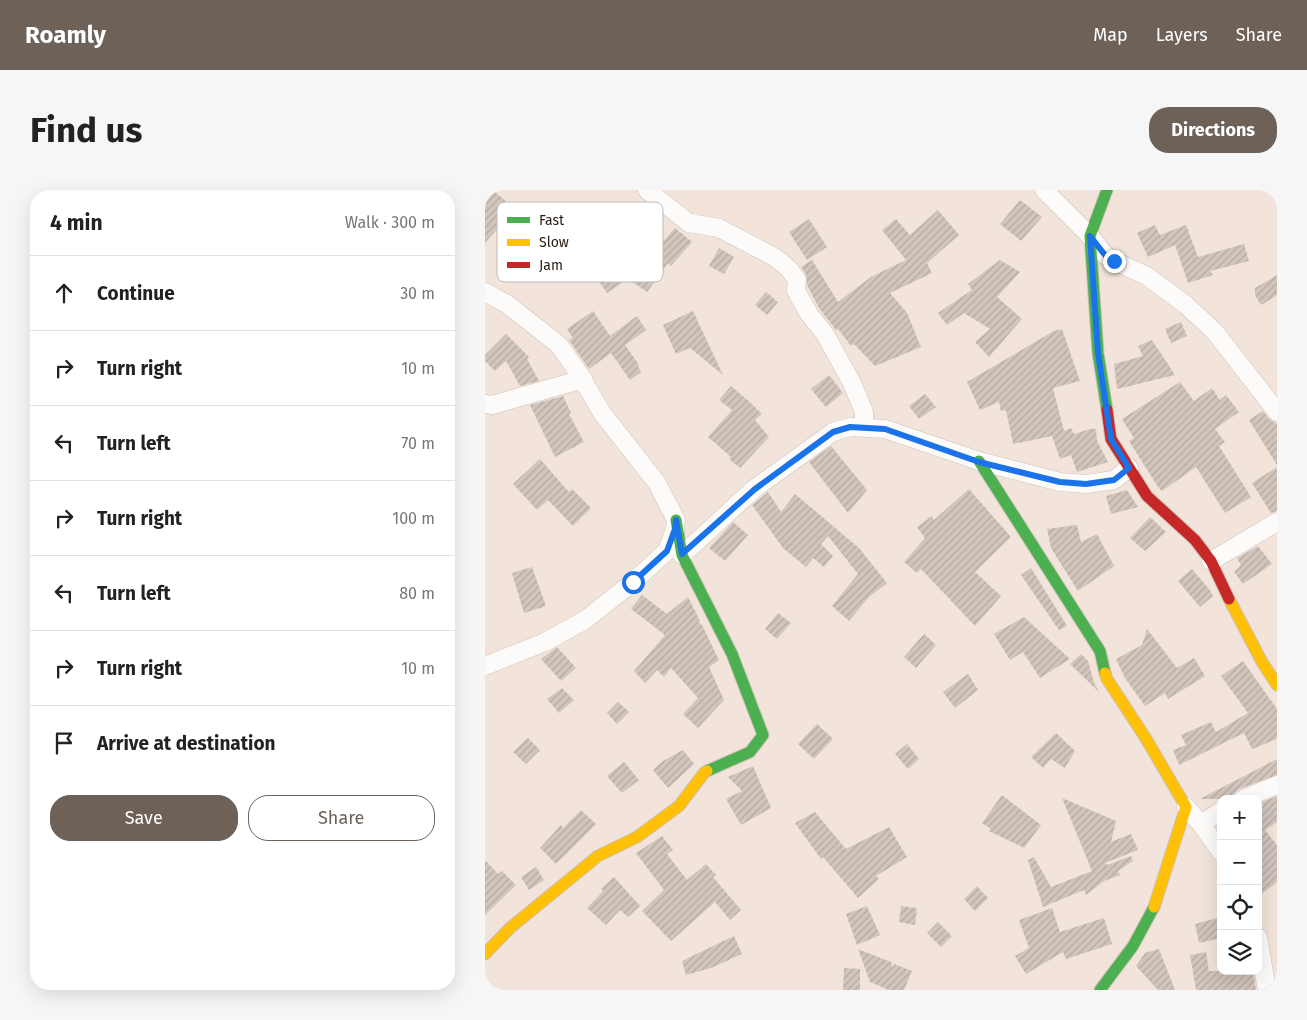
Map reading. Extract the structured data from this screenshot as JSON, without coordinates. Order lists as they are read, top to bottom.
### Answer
{
  "legend": ["Fast", "Slow", "Jam"],
  "page": {
    "header": "Roamly",
    "nav": ["Map", "Layers", "Share"],
    "buttons": [
      "Directions",
      ["Save", "Share"]
    ],
    "title": "Find us",
    "heading": ["4 min", "Walk · 300 m"],
    "list": [
      ["Continue", "30 m"],
      ["Turn right", "10 m"],
      ["Turn left", "70 m"],
      ["Turn right", "100 m"],
      ["Turn left", "80 m"],
      ["Turn right", "10 m"],
      "Arrive at destination"
    ],
    "map_buttons": ["+", "−"]
  }
}
